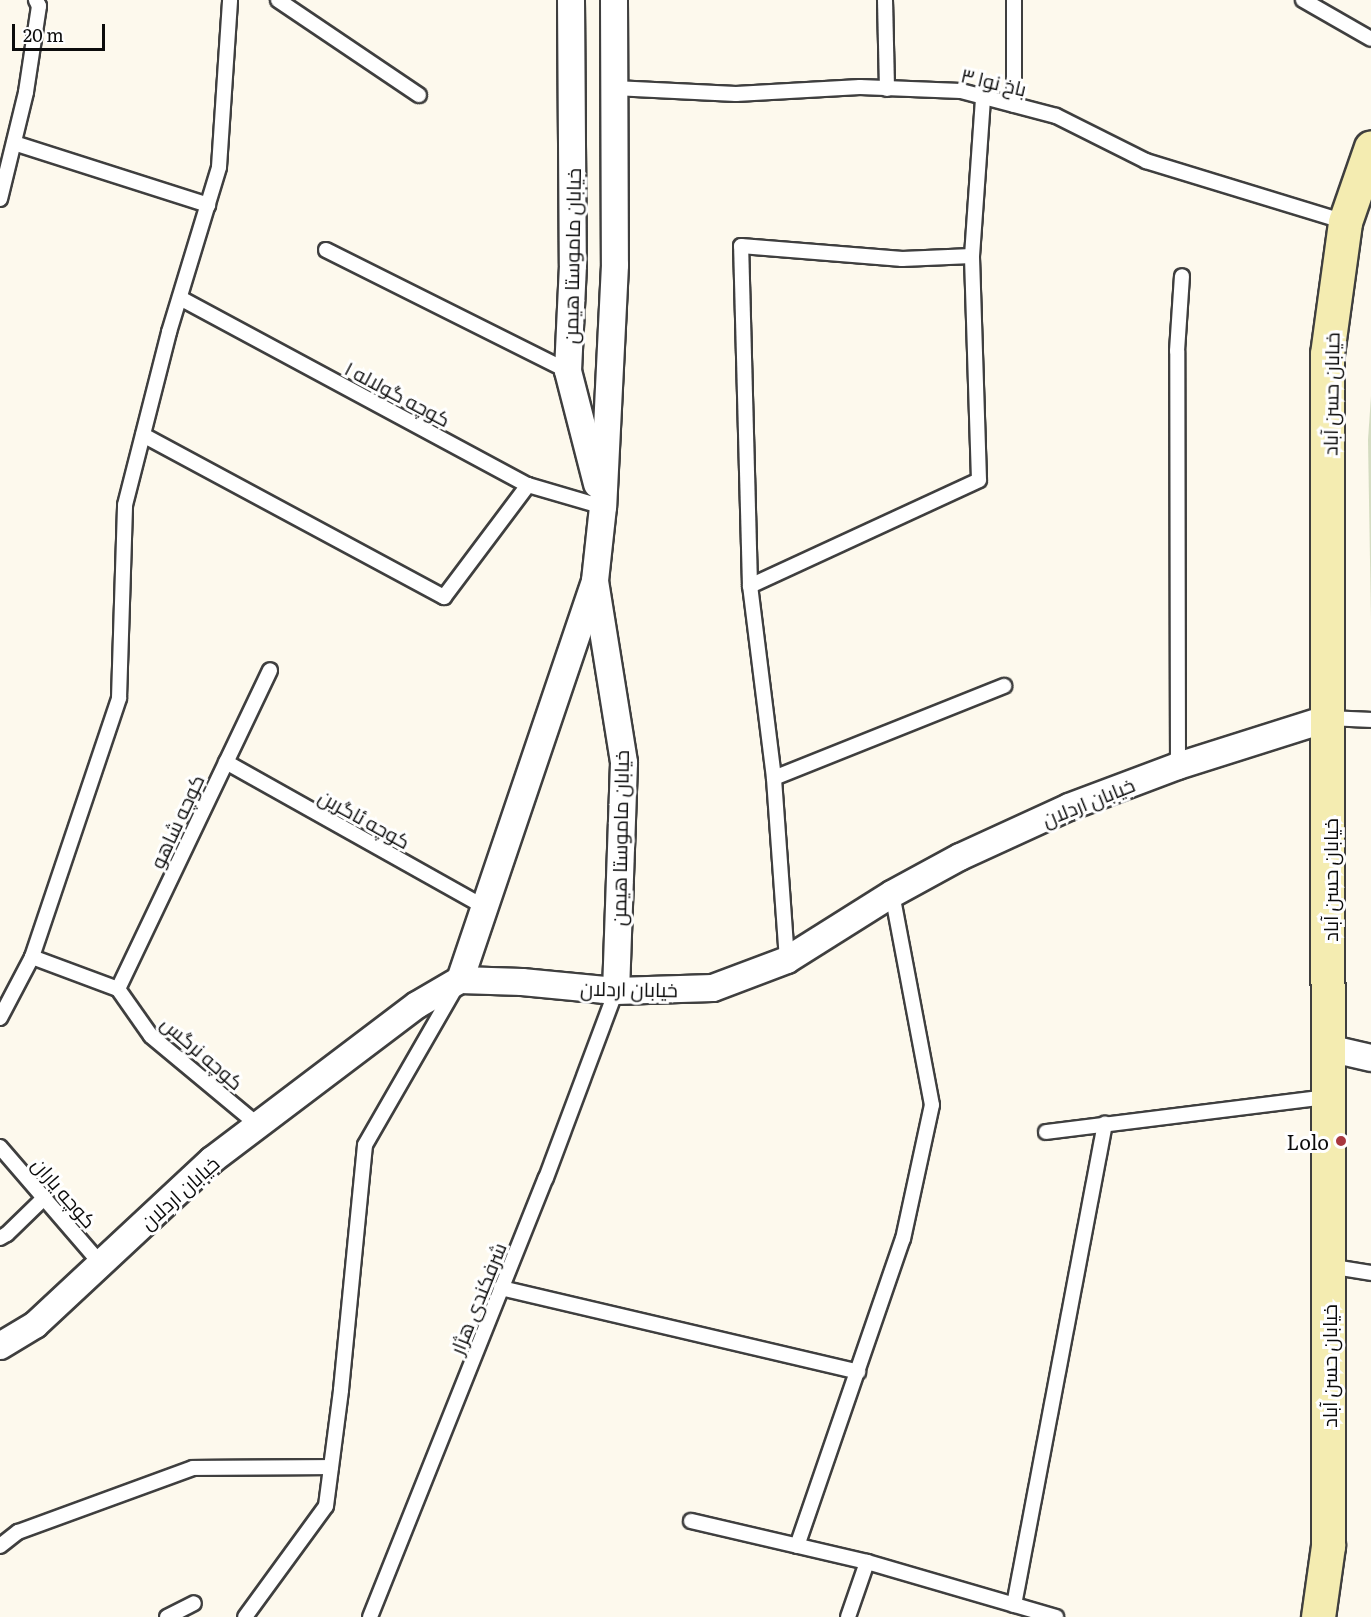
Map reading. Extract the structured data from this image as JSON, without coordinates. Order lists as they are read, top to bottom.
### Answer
{
  "streets": {
    "main road": ["خیابان حسن آباد"],
    "street": ["خیابان ماموستا هیمن", "خیابان اردلان"],
    "lane": [
      "باخ نوا ۳",
      "کوچه گولاله ۱",
      "کوچه ئاگرین",
      "کوچه شاهو",
      "کوچه نرگس",
      "کوچه یاران",
      "شرفکندی هژار"
    ]
  },
  "crossings": [
    ["باخ نوا ۳", "خیابان ماموستا هیمن"],
    ["باخ نوا ۳", "خیابان حسن آباد"],
    ["خیابان ماموستا هیمن", "کوچه گولاله ۱"],
    ["خیابان ماموستا هیمن", "خیابان اردلان"],
    ["خیابان ماموستا هیمن", "شرفکندی هژار"],
    ["خیابان حسن آباد", "خیابان اردلان"],
    ["خیابان اردلان", "کوچه نرگس"],
    ["خیابان اردلان", "کوچه یاران"],
    ["خیابان اردلان", "شرفکندی هژار"],
    ["کوچه ئاگرین", "کوچه شاهو"],
    ["کوچه شاهو", "کوچه نرگس"]
  ],
  "places": ["Lolo"],
  "scale_bar": "20 m"
}
